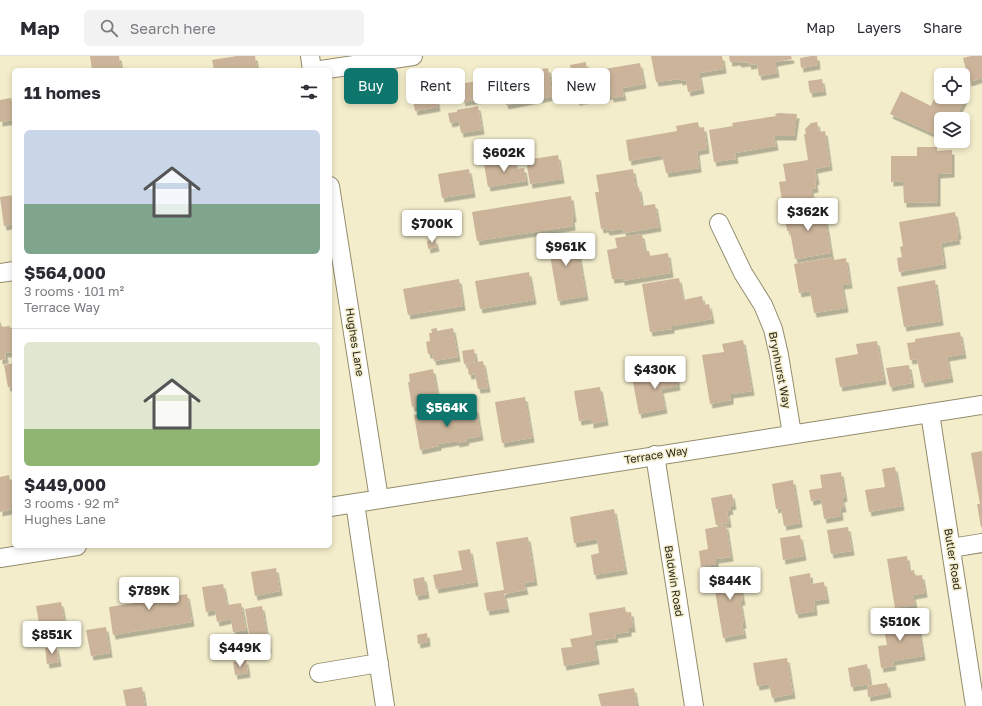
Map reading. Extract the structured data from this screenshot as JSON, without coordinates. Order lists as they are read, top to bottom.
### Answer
{
  "streets": {
    "street": [
      "Hughes Lane",
      "Brynhurst Way",
      "Terrace Way",
      "Butler Road",
      "Baldwin Road"
    ]
  },
  "crossings": [
    ["Hughes Lane", "Terrace Way"],
    ["Brynhurst Way", "Terrace Way"],
    ["Terrace Way", "Butler Road"],
    ["Terrace Way", "Baldwin Road"]
  ],
  "page": {
    "header": "Map",
    "search": "Search here",
    "nav": ["Map", "Layers", "Share"],
    "chip": [
      "Buy",
      "Rent",
      "Filters",
      "New"
    ],
    "heading": "11 homes",
    "list": [
      {
        "name": "$564,000",
        "note": "3 rooms · 101 m² · Terrace Way"
      },
      {
        "name": "$449,000",
        "note": "3 rooms · 92 m² · Hughes Lane"
      }
    ],
    "price": [
      "$602K",
      "$362K",
      "$700K",
      "$961K",
      "$430K",
      "$564K",
      "$844K",
      "$789K",
      "$510K",
      "$851K",
      "$449K"
    ]
  }
}
